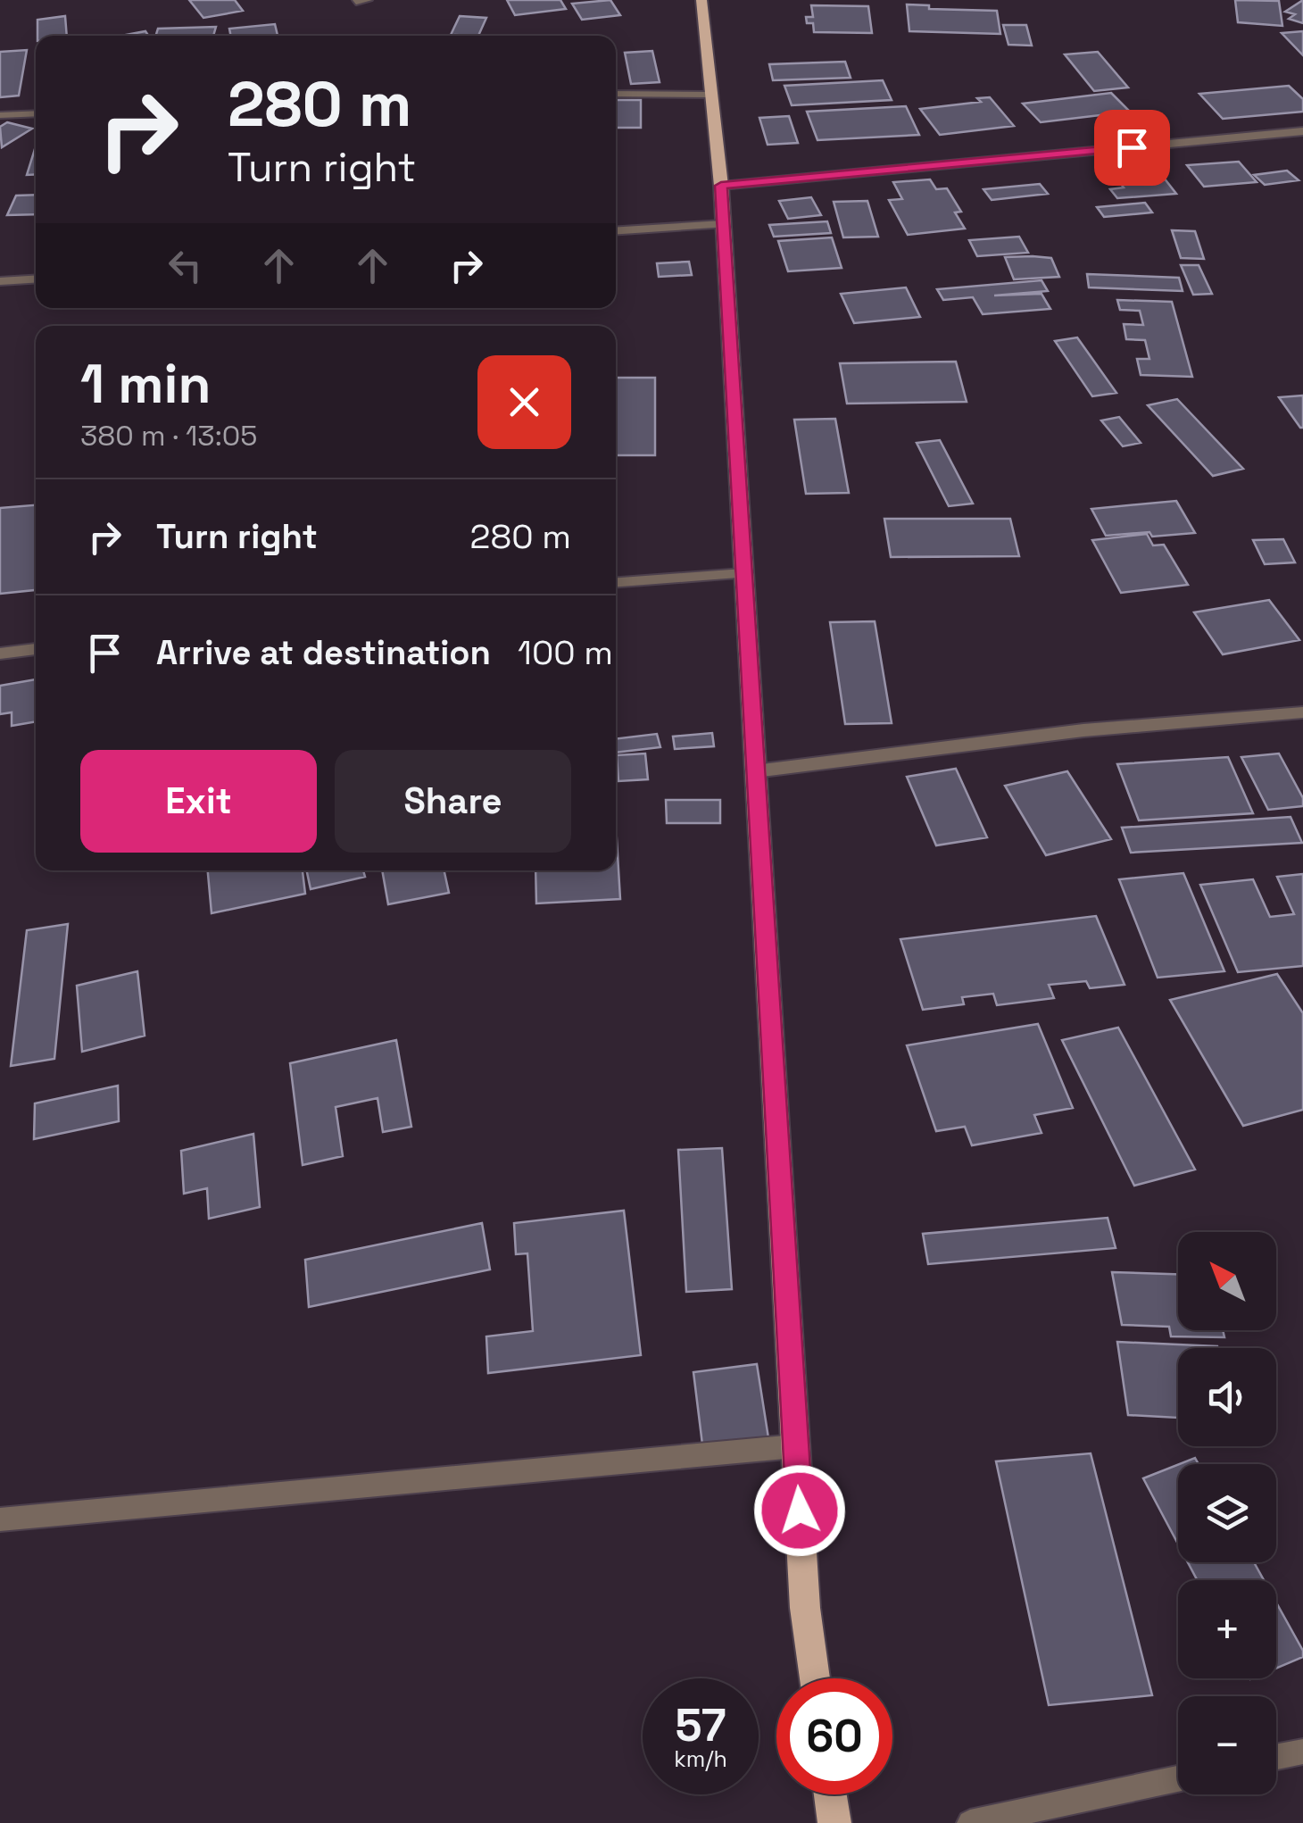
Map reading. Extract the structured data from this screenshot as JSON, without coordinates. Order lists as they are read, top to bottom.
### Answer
{
  "north": "top left",
  "page": {
    "turn": ["280 m", "Turn right"],
    "heading": ["1 min", "380 m · 13:05"],
    "list": [
      {
        "name": "Turn right",
        "value": "280 m"
      },
      {
        "name": "Arrive at destination",
        "value": "100 m"
      }
    ],
    "buttons": ["Exit", "Share"],
    "map_buttons": ["+", "−"],
    "speed": "57 km/h",
    "limit": "60"
  }
}
